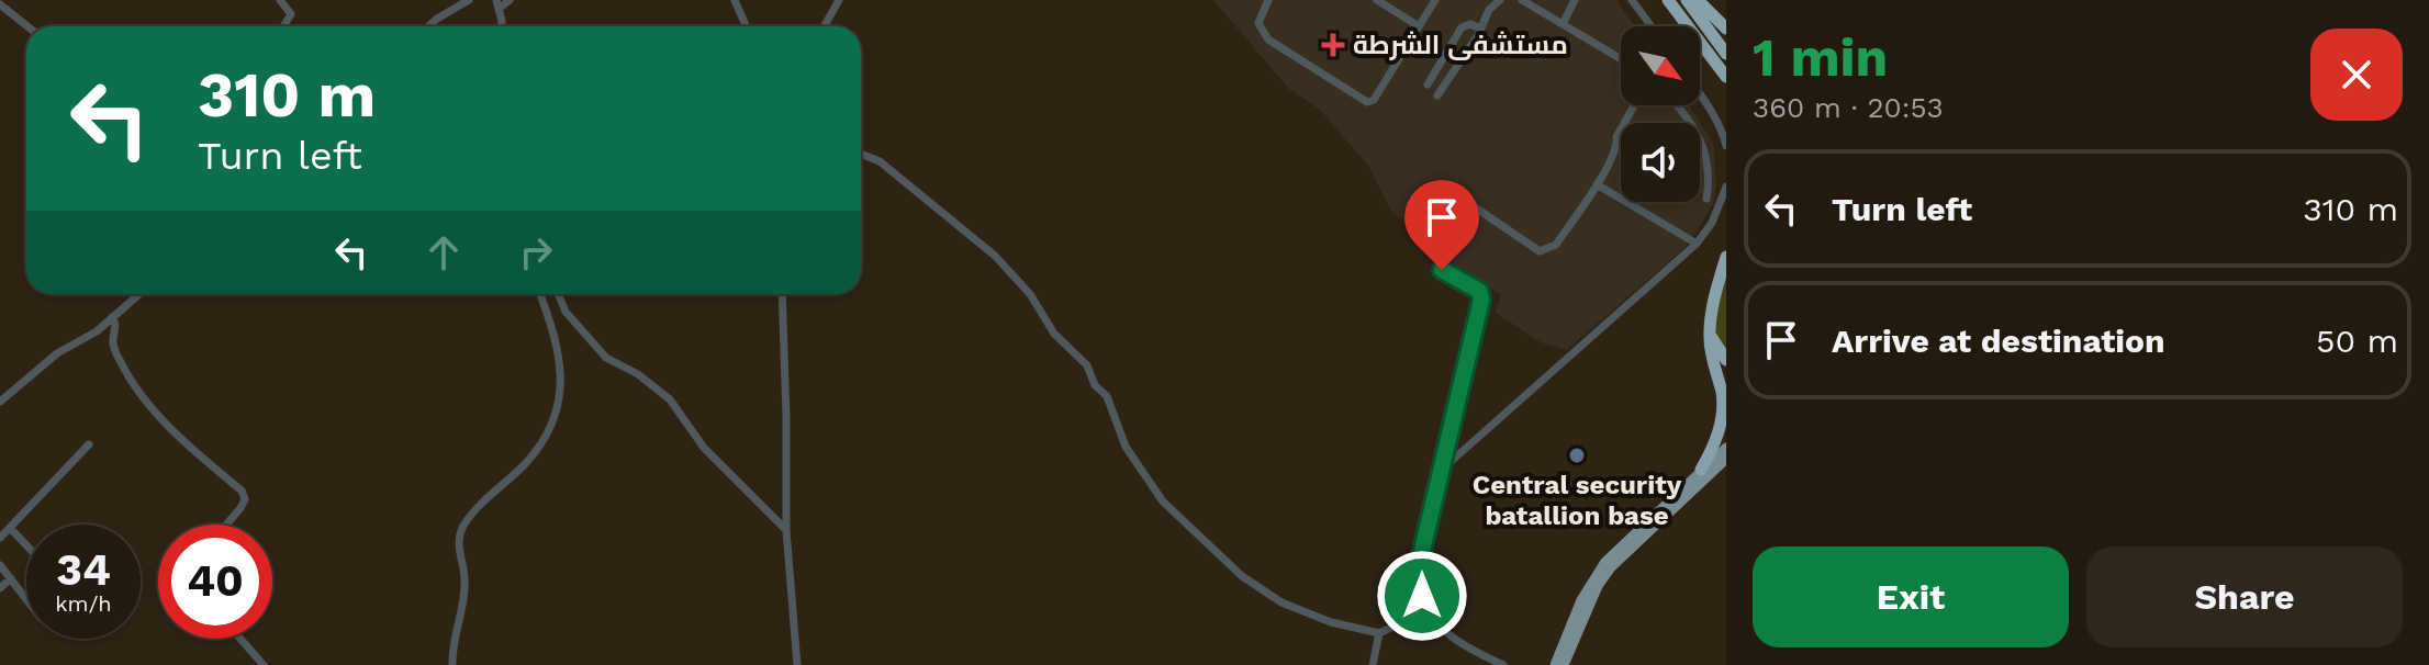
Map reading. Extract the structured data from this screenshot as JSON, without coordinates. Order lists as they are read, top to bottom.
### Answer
{
  "places": {
    "health": ["مستشفى الشرطة"],
    "other": ["Central security batallion base"]
  },
  "north": "bottom right",
  "page": {
    "heading": ["1 min", "360 m · 20:53"],
    "turn": ["310 m", "Turn left"],
    "list": [
      {
        "name": "Turn left",
        "value": "310 m"
      },
      {
        "name": "Arrive at destination",
        "value": "50 m"
      }
    ],
    "speed": "34 km/h",
    "limit": "40",
    "buttons": ["Exit", "Share"]
  }
}
